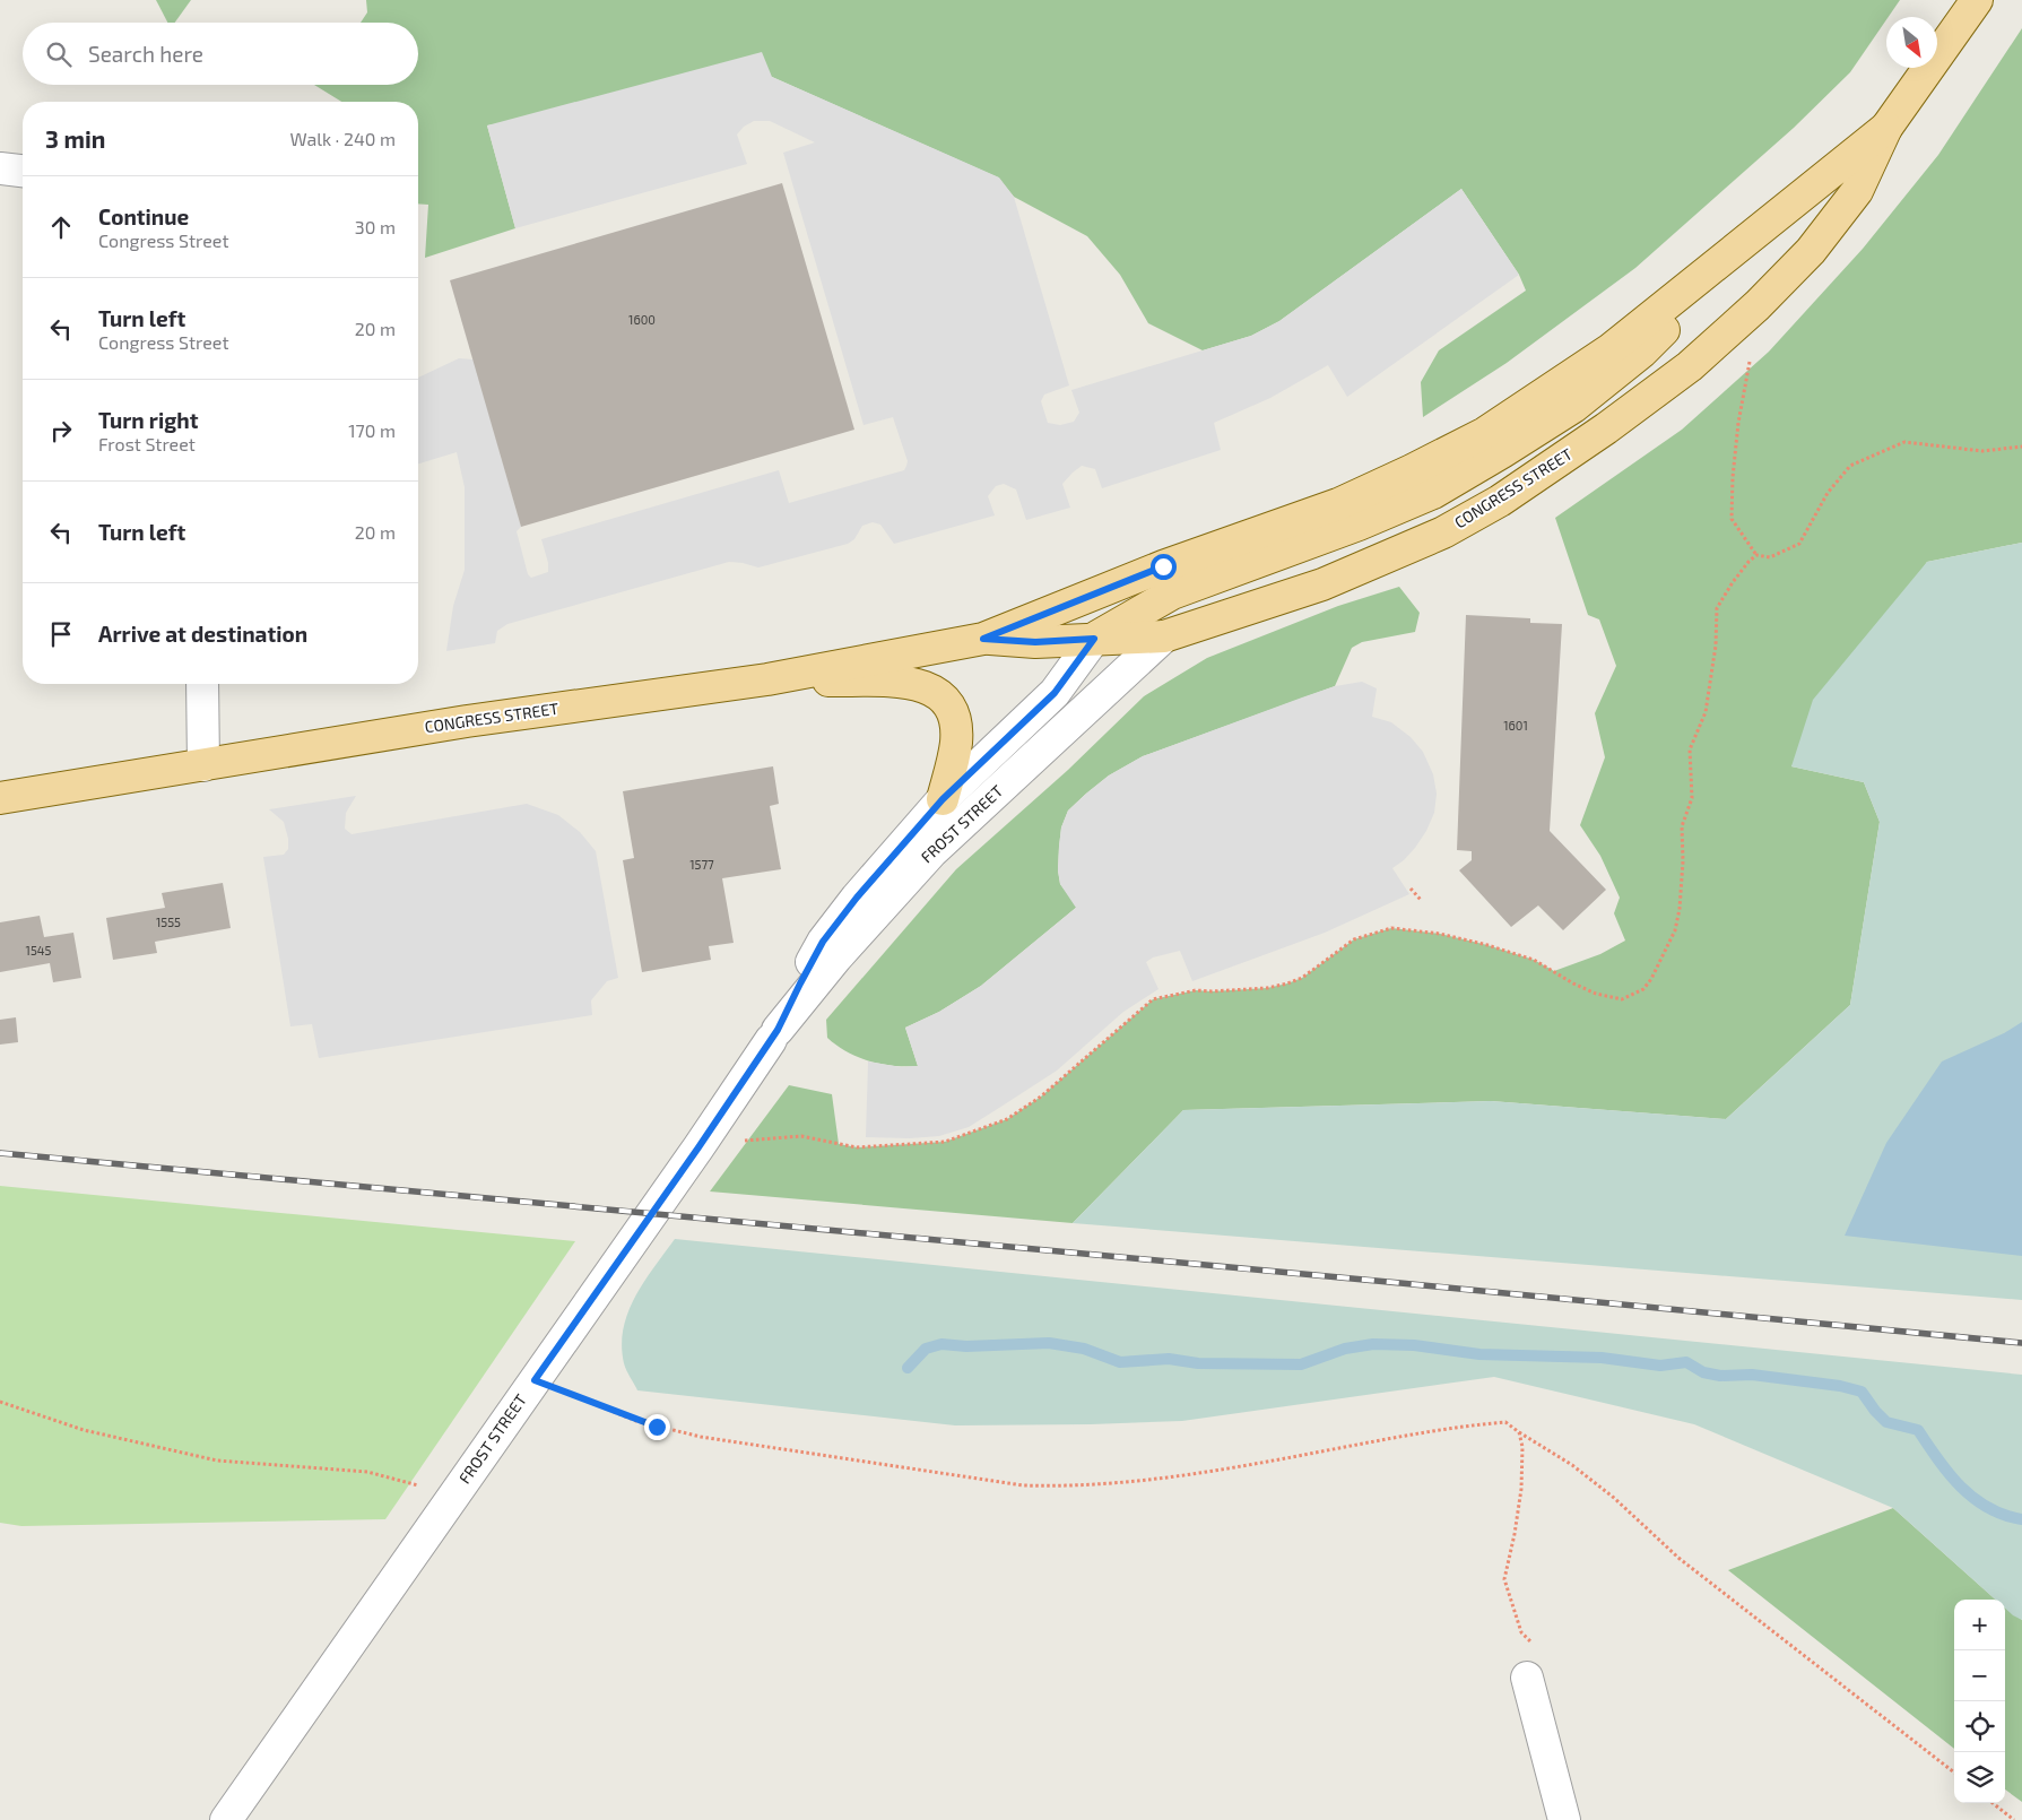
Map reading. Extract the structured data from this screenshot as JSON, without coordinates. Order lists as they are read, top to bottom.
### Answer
{
  "streets": {
    "main road": ["CONGRESS STREET"],
    "street": ["FROST STREET"]
  },
  "crossings": [
    ["CONGRESS STREET", "FROST STREET"]
  ],
  "house_numbers": [
    "1600",
    "1601",
    "1577",
    "1555",
    "1545"
  ],
  "north": "bottom right",
  "page": {
    "search": "Search here",
    "heading": ["3 min", "Walk · 240 m"],
    "list": [
      ["Continue", "Congress Street", "30 m"],
      ["Turn left", "Congress Street", "20 m"],
      ["Turn right", "Frost Street", "170 m"],
      ["Turn left", "20 m"],
      "Arrive at destination"
    ],
    "map_buttons": ["+", "−"]
  }
}
